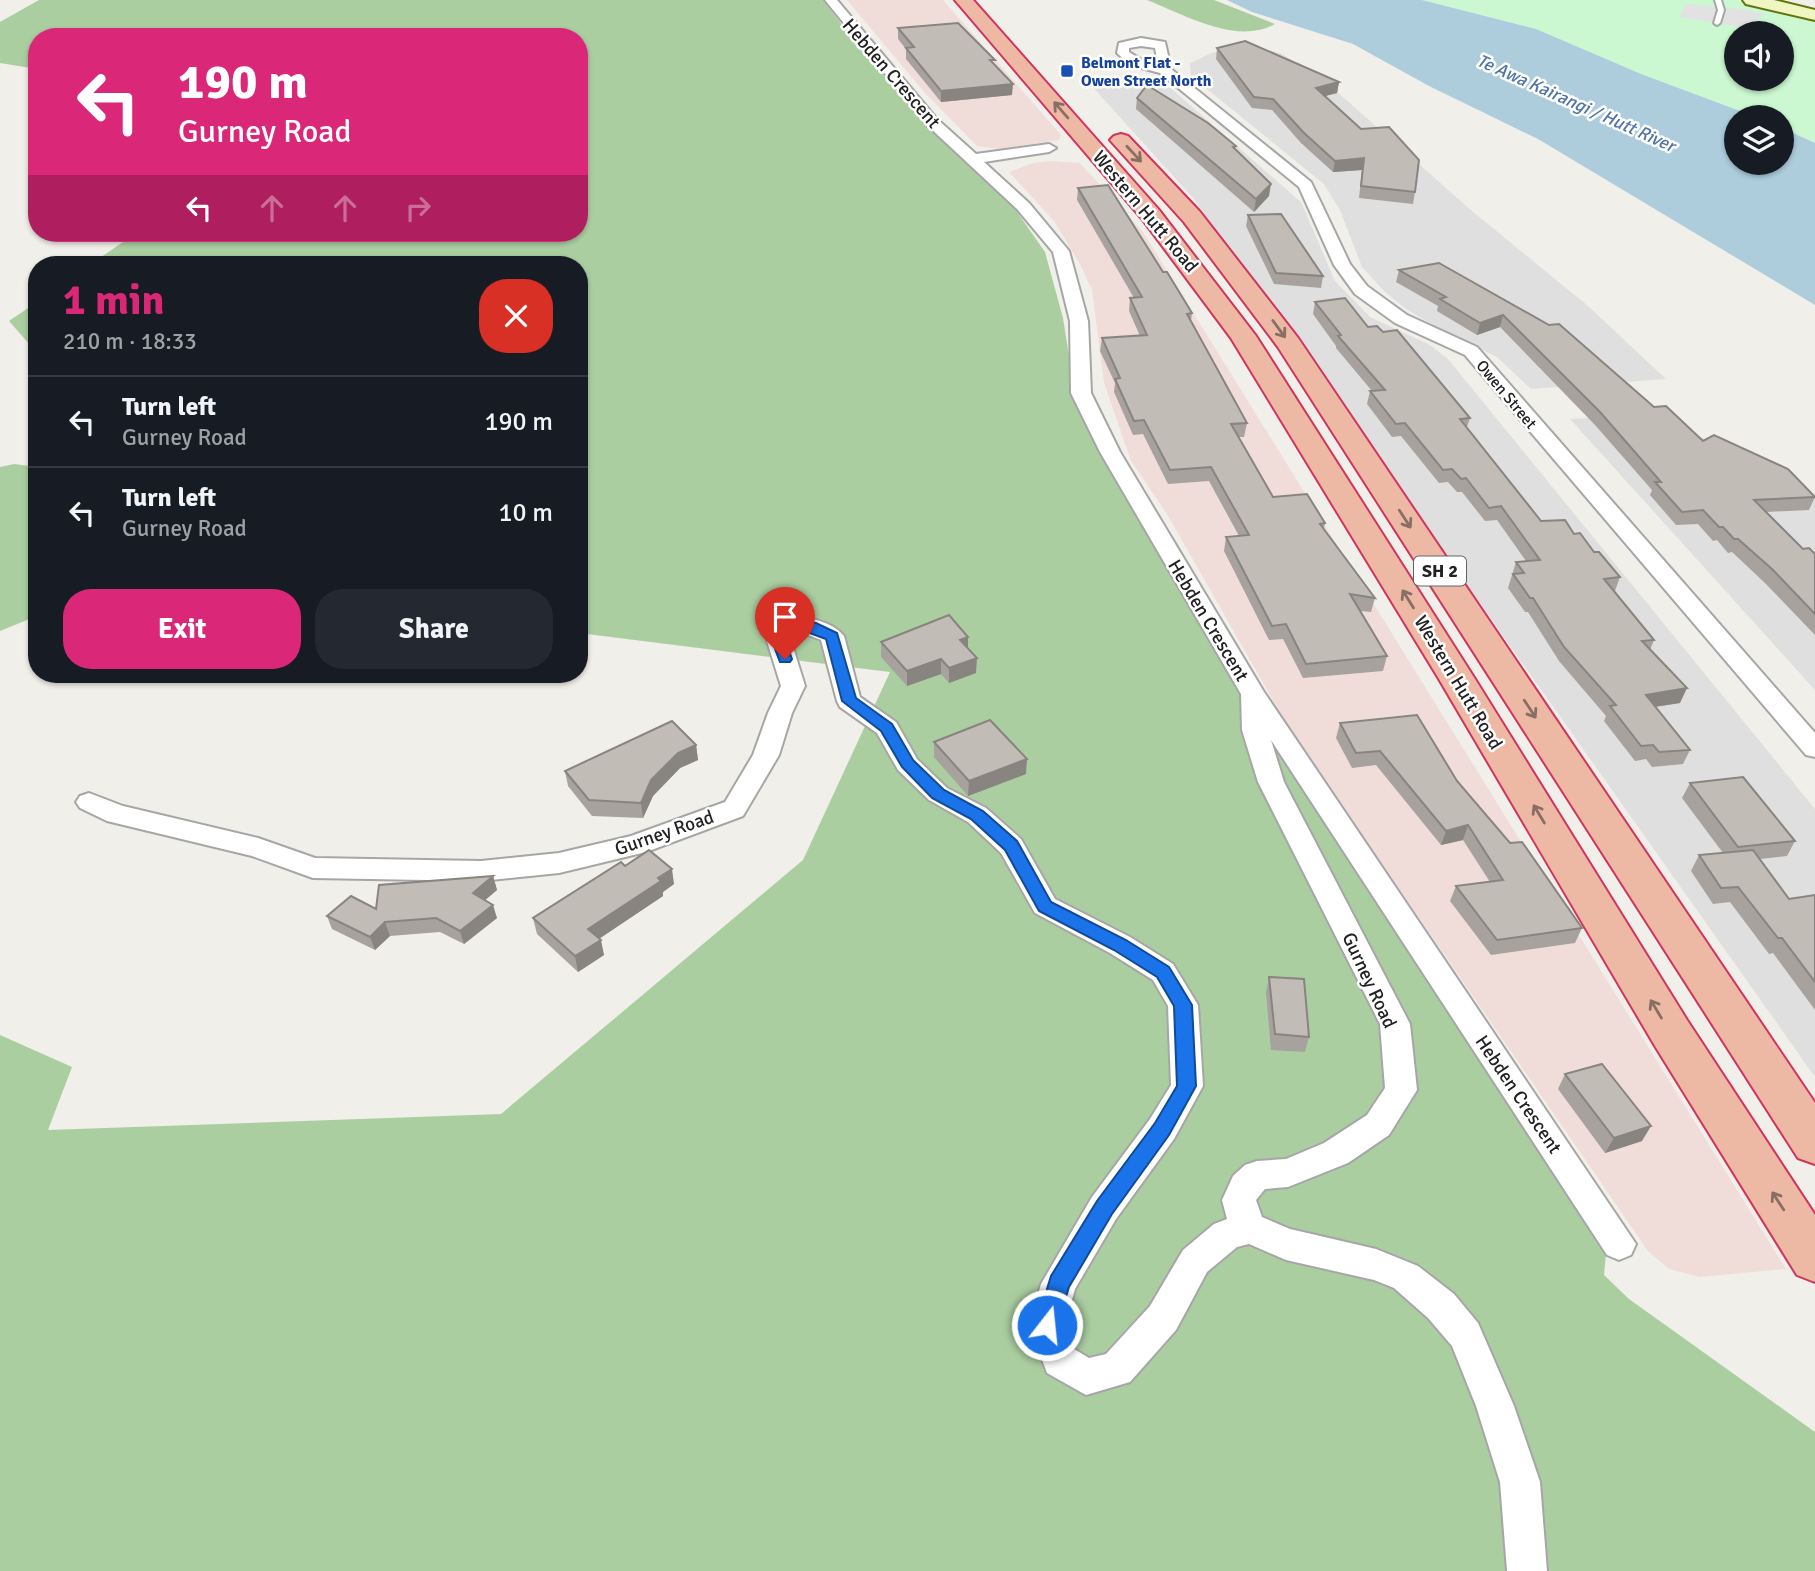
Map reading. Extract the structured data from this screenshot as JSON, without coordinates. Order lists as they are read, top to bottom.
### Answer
{
  "streets": {
    "highway": ["Western Hutt Road", "SH 2"],
    "street": ["Hebden Crescent", "Owen Street", "Gurney Road"]
  },
  "crossings": [
    ["Hebden Crescent", "Gurney Road"]
  ],
  "water": ["Te Awa Kairangi / Hutt River"],
  "places": {
    "transit": ["Belmont Flat - Owen Street North"]
  },
  "page": {
    "turn": ["190 m", "Gurney Road"],
    "heading": ["1 min", "210 m · 18:33"],
    "list": [
      {
        "name": "Turn left",
        "note": "Gurney Road",
        "value": "190 m"
      },
      {
        "name": "Turn left",
        "note": "Gurney Road",
        "value": "10 m"
      }
    ],
    "buttons": ["Exit", "Share"]
  }
}
